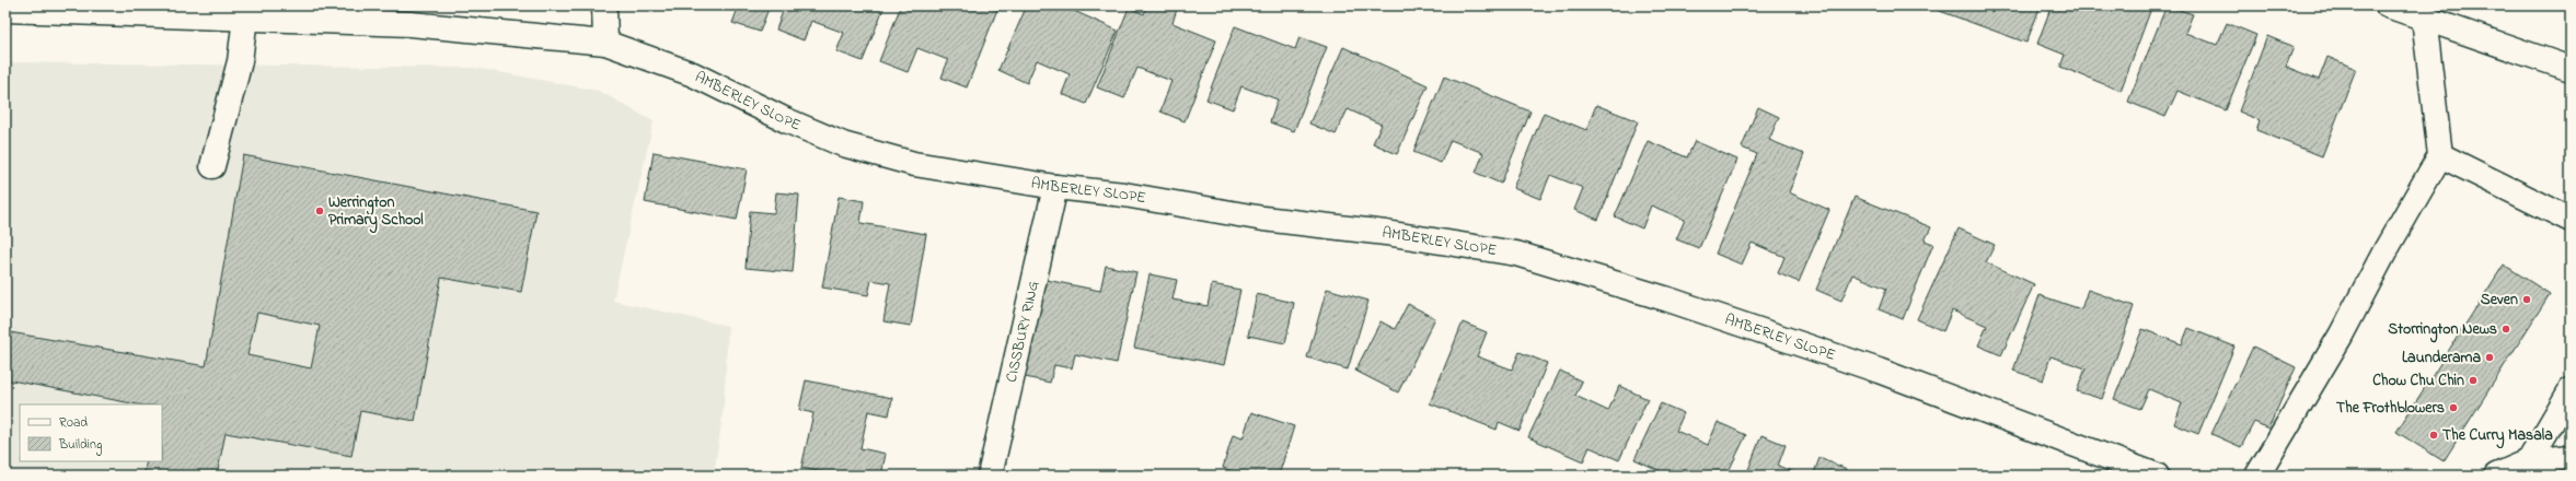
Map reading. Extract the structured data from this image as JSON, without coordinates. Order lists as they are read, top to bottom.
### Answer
{
  "streets": {
    "street": ["AMBERLEY SLOPE", "CISSBURY RING"]
  },
  "crossings": [
    ["AMBERLEY SLOPE", "CISSBURY RING"]
  ],
  "places": [
    "Werrington Primary School",
    "Seven",
    "Storrington News",
    "Launderama",
    "Chow Chu Chin",
    "The Frothblowers",
    "The Curry Masala"
  ],
  "legend": ["Road", "Building"]
}
